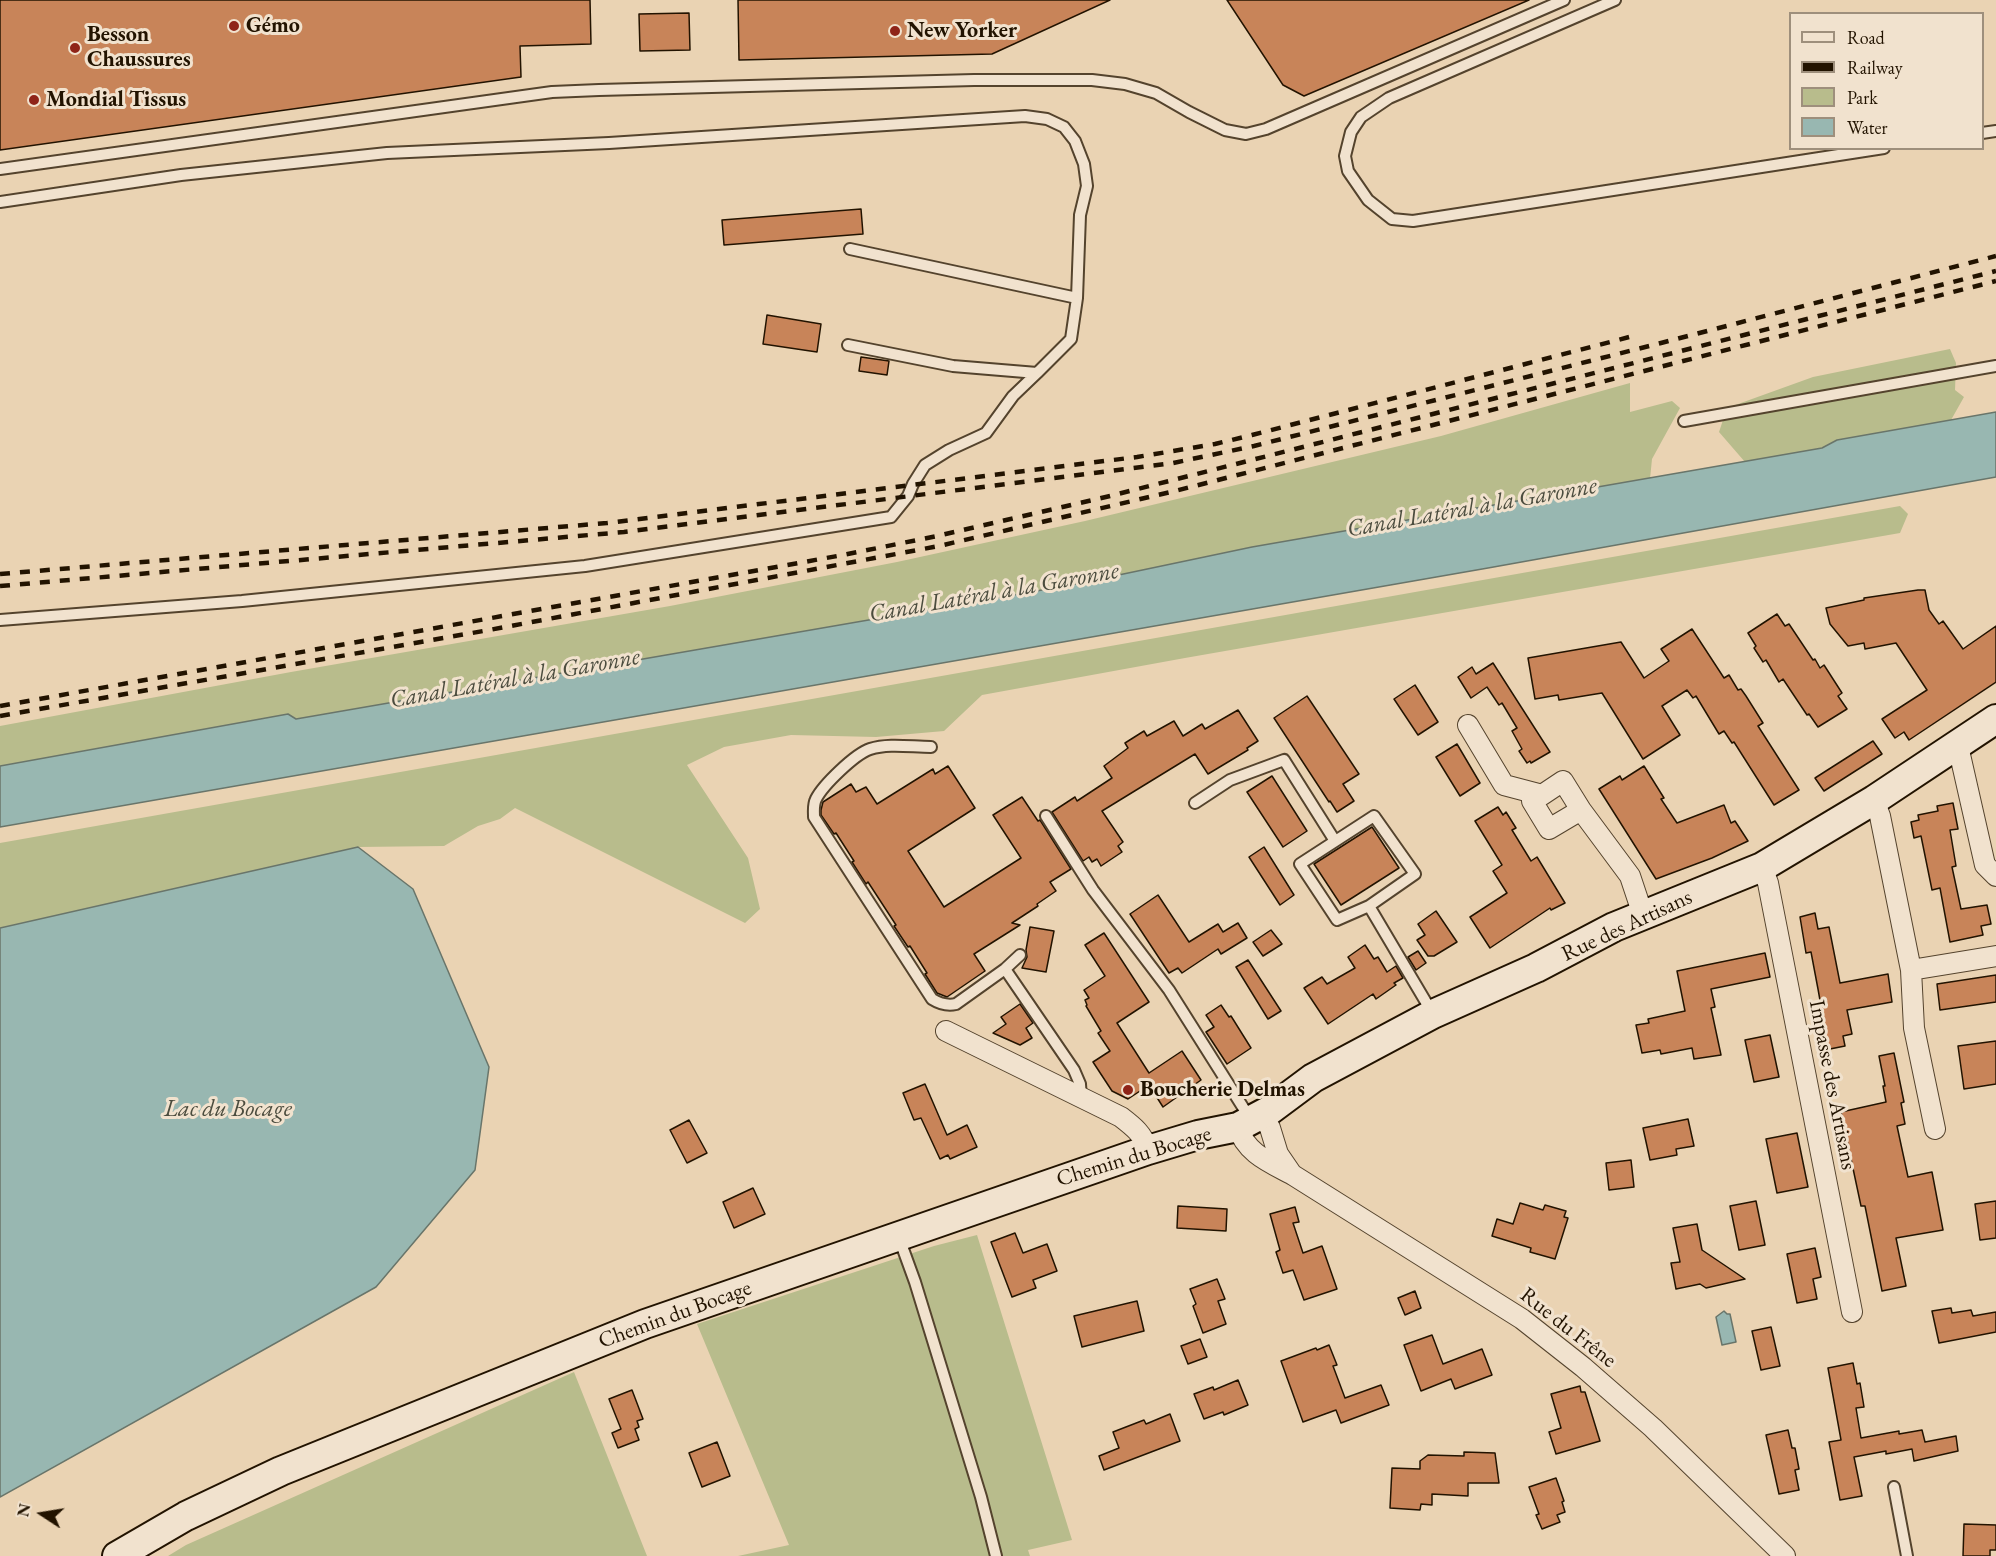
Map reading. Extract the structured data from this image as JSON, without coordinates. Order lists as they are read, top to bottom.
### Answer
{
  "streets": {
    "street": [
      "Rue des Artisans",
      "Impasse des Artisans",
      "Chemin du Bocage",
      "Rue du Frêne"
    ]
  },
  "crossings": [
    ["Rue des Artisans", "Impasse des Artisans"],
    ["Rue des Artisans", "Chemin du Bocage"],
    ["Rue des Artisans", "Rue du Frêne"],
    ["Chemin du Bocage", "Rue du Frêne"]
  ],
  "water": ["Canal Latéral à la Garonne", "Lac du Bocage"],
  "places": [
    "Gémo",
    "New Yorker",
    "Besson Chaussures",
    "Mondial Tissus",
    "Boucherie Delmas"
  ],
  "legend": [
    "Road",
    "Railway",
    "Park",
    "Water"
  ],
  "north": "left"
}
